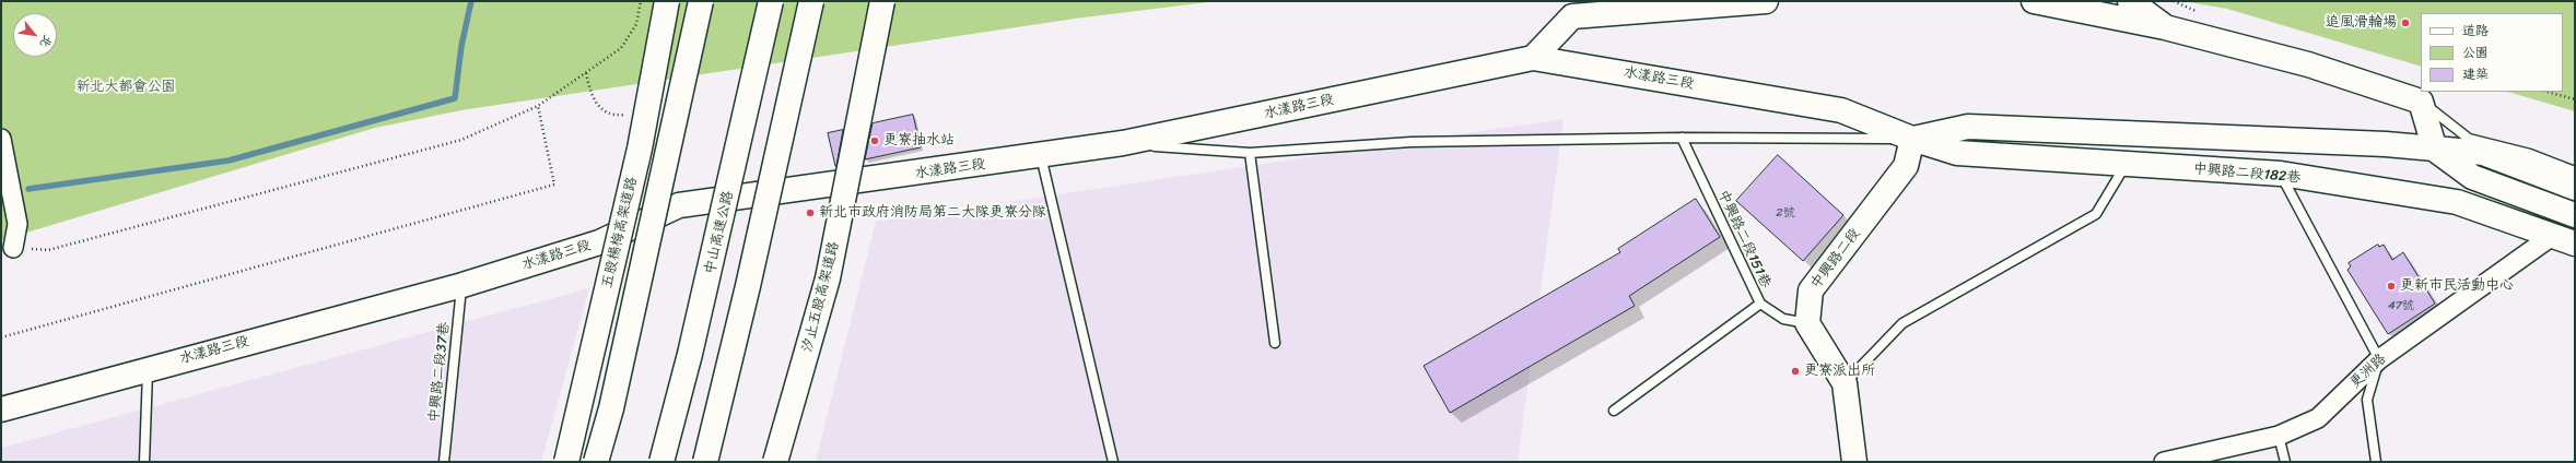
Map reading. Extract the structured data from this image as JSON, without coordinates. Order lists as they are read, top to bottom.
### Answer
{
  "streets": {
    "main road": [
      "水漾路三段",
      "中興路二段182巷",
      "五股楊梅高架道路",
      "中山高速公路",
      "中興路二段",
      "汐止五股高架道路"
    ],
    "street": ["更洲路"],
    "lane": ["中興路二段151巷", "中興路二段37巷"]
  },
  "crossings": [
    ["水漾路三段", "中興路二段182巷"],
    ["水漾路三段", "中興路二段"],
    ["水漾路三段", "中興路二段37巷"],
    ["中興路二段182巷", "中興路二段"],
    ["中興路二段182巷", "更洲路"],
    ["中興路二段151巷", "中興路二段"]
  ],
  "parks": ["新北大都會公園"],
  "places": [
    "追風滑輪場",
    "更寮抽水站",
    "新北市政府消防局第二大隊更寮分隊",
    "更新市民活動中心",
    "更寮派出所"
  ],
  "house_numbers": ["2號", "47號"],
  "legend": ["道路", "公園", "建築"],
  "north": "bottom right"
}
